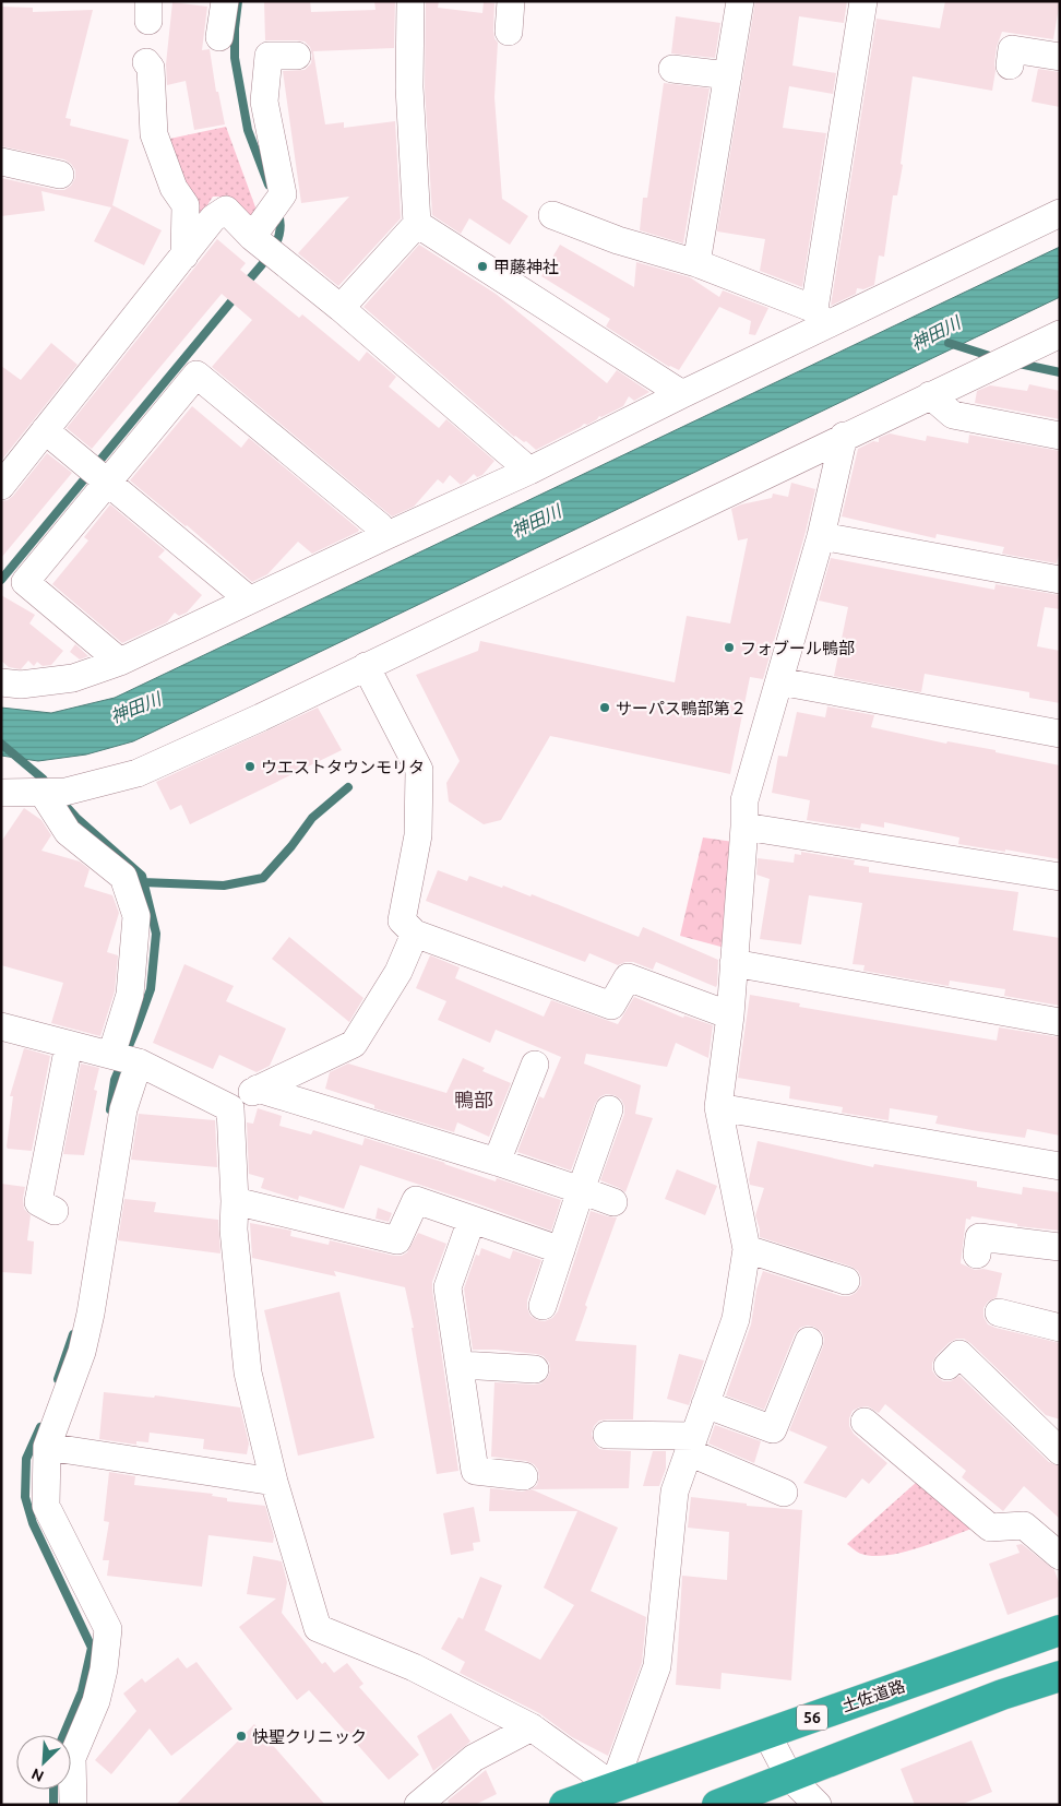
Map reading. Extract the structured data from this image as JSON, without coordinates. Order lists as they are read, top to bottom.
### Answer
{
  "streets": {
    "highway": ["土佐道路", "56"]
  },
  "districts": ["鴨部"],
  "water": ["神田川"],
  "places": [
    "甲藤神社",
    "フォブール鴨部",
    "サーパス鴨部第２",
    "ウエストタウンモリタ",
    "快聖クリニック"
  ],
  "north": "bottom left"
}
